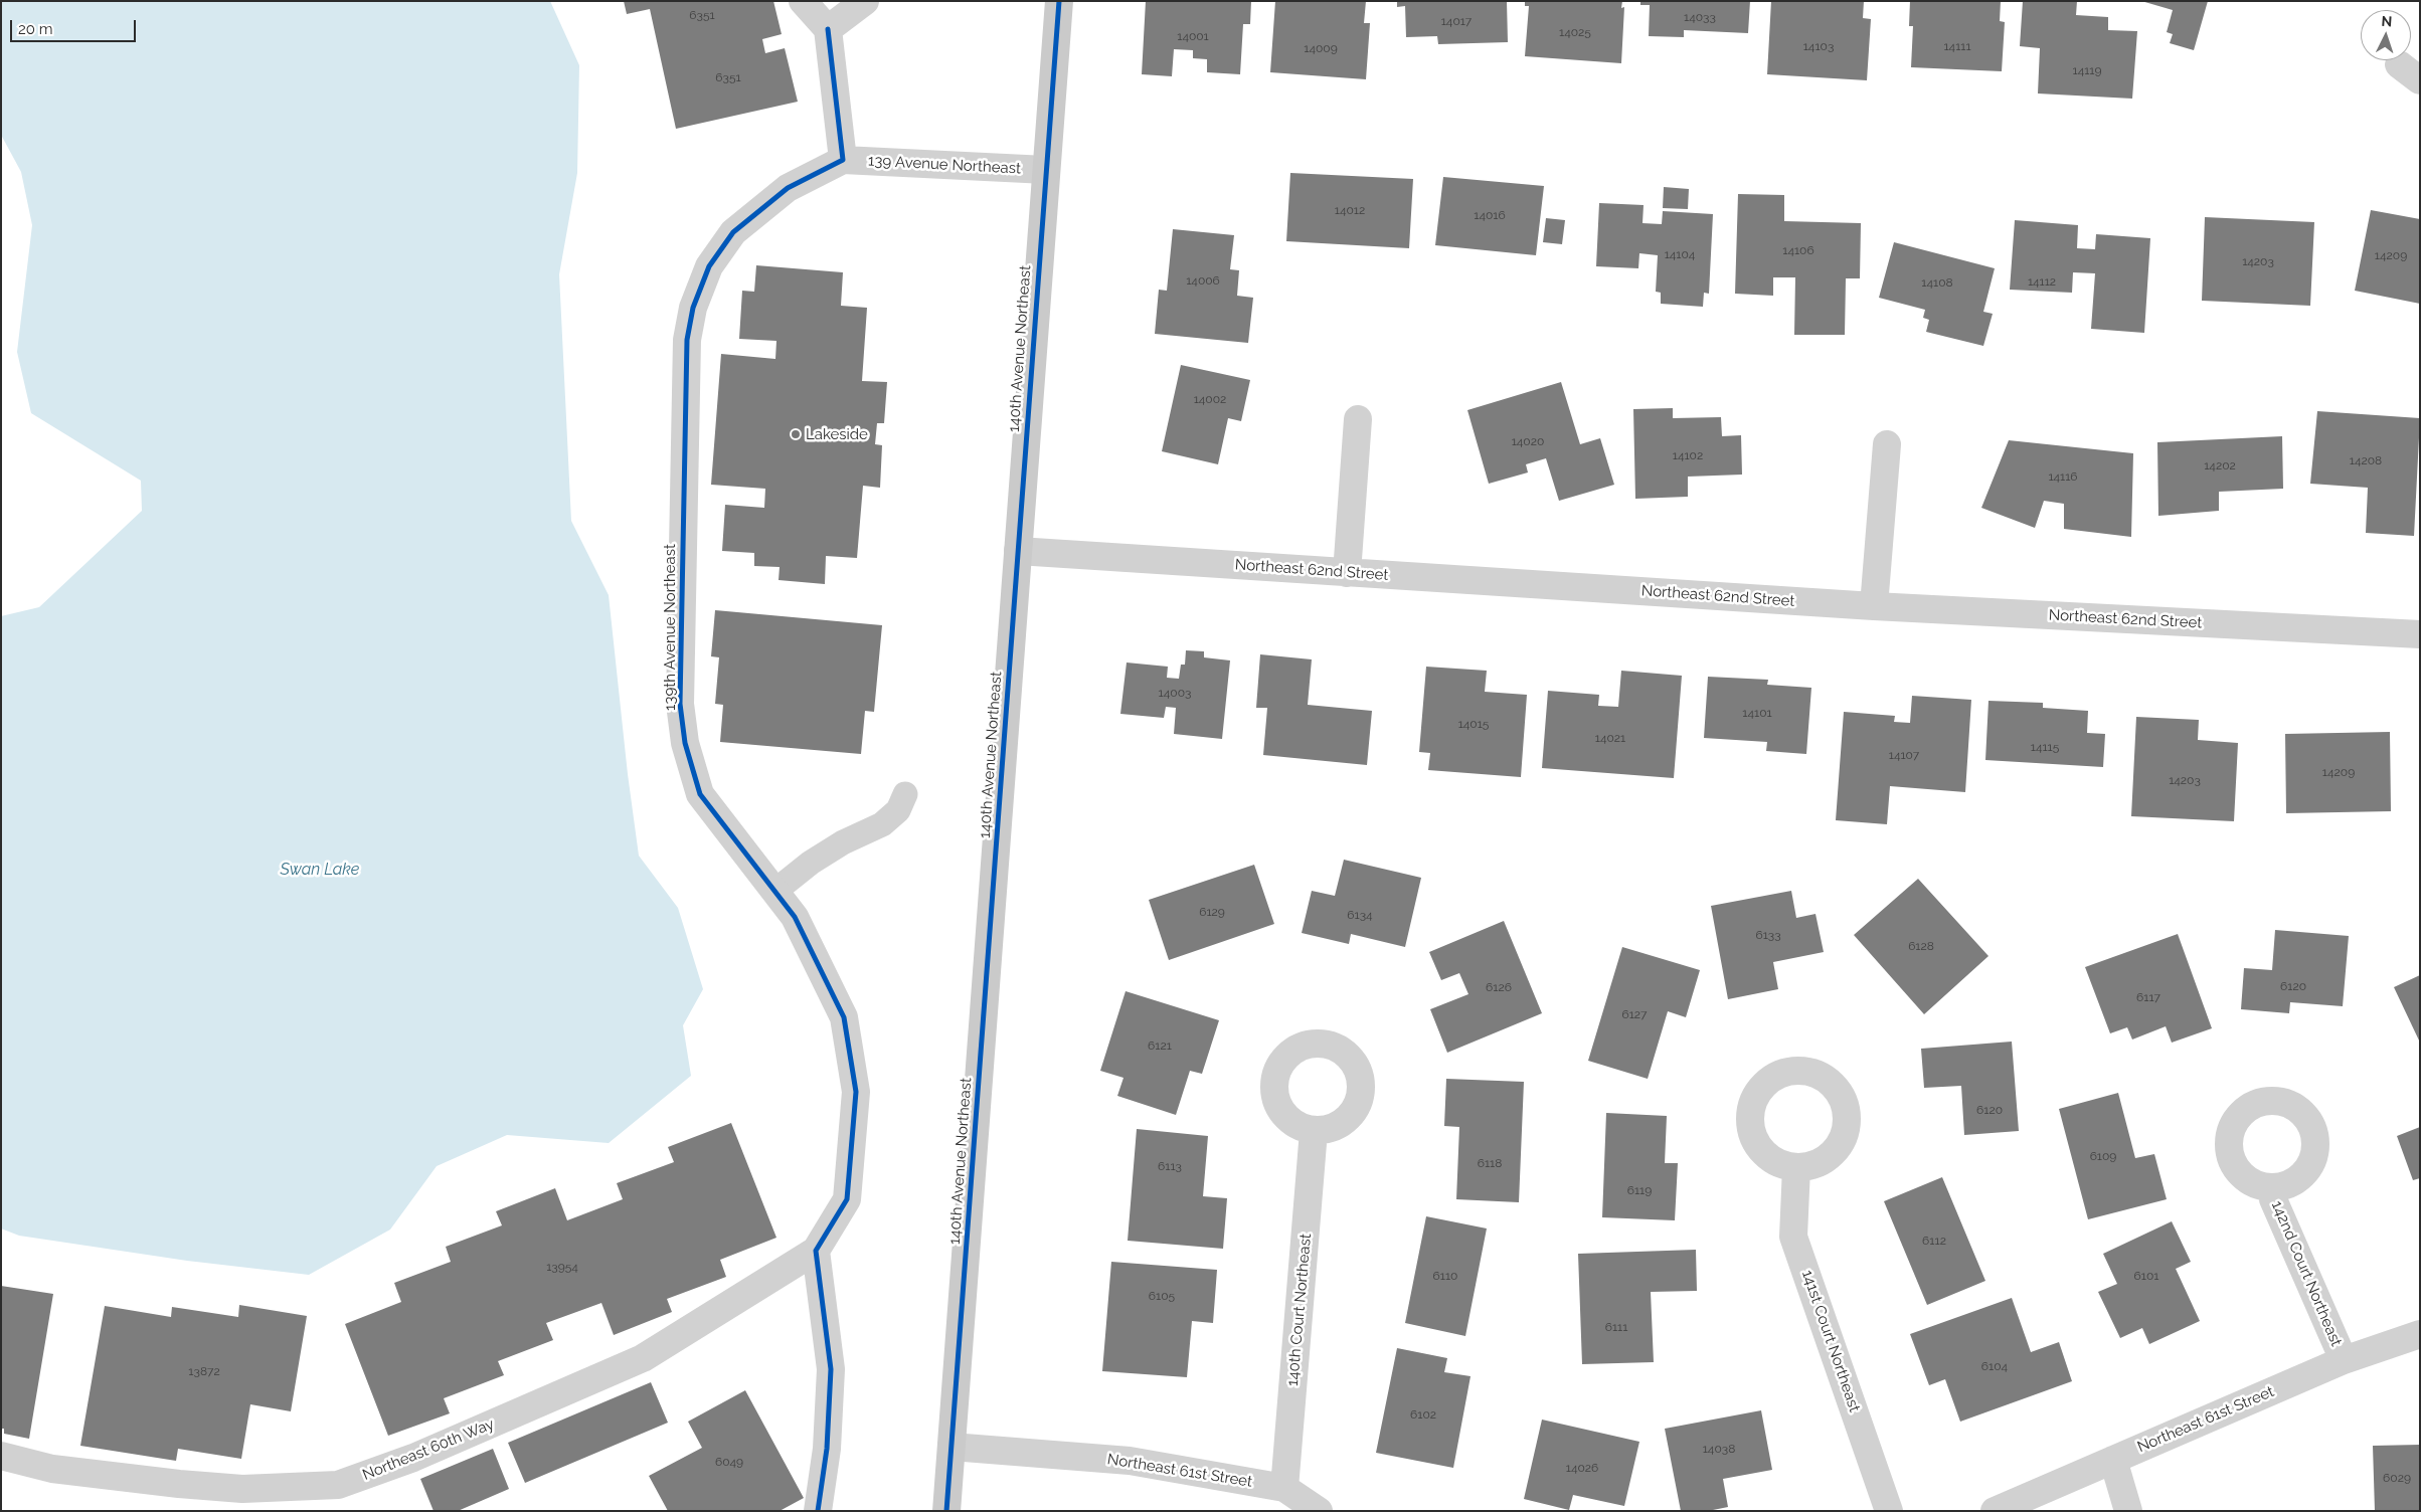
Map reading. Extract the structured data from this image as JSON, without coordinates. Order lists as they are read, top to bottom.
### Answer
{
  "streets": {
    "street": [
      "139 Avenue Northeast",
      "140th Avenue Northeast",
      "Northeast 62nd Street",
      "139th Avenue Northeast",
      "142nd Court Northeast",
      "140th Court Northeast",
      "141st Court Northeast",
      "Northeast 61st Street",
      "Northeast 60th Way"
    ]
  },
  "crossings": [
    ["139 Avenue Northeast", "140th Avenue Northeast"],
    ["139 Avenue Northeast", "139th Avenue Northeast"],
    ["140th Avenue Northeast", "Northeast 62nd Street"],
    ["140th Avenue Northeast", "Northeast 61st Street"],
    ["139th Avenue Northeast", "Northeast 60th Way"],
    ["142nd Court Northeast", "Northeast 61st Street"],
    ["140th Court Northeast", "Northeast 61st Street"]
  ],
  "water": ["Swan Lake"],
  "places": ["Lakeside"],
  "house_numbers": [
    "6351",
    "14033",
    "14017",
    "14025",
    "14001",
    "14103",
    "14111",
    "14009",
    "14119",
    "6351",
    "14012",
    "14016",
    "14106",
    "14104",
    "14209",
    "14203",
    "14006",
    "14112",
    "14108",
    "14002",
    "14020",
    "14102",
    "14208",
    "14202",
    "14116",
    "14003",
    "14101",
    "14015",
    "14021",
    "14115",
    "14107",
    "14209",
    "14203",
    "6129",
    "6134",
    "6133",
    "6128",
    "6120",
    "6126",
    "6117",
    "6127",
    "6121",
    "6120",
    "6109",
    "6118",
    "6113",
    "6119",
    "6112",
    "13954",
    "6110",
    "6101",
    "6105",
    "6111",
    "6104",
    "13872",
    "6102",
    "14038",
    "6049",
    "14026",
    "6029"
  ],
  "scale_bar": "20 m",
  "north": "top"
}
